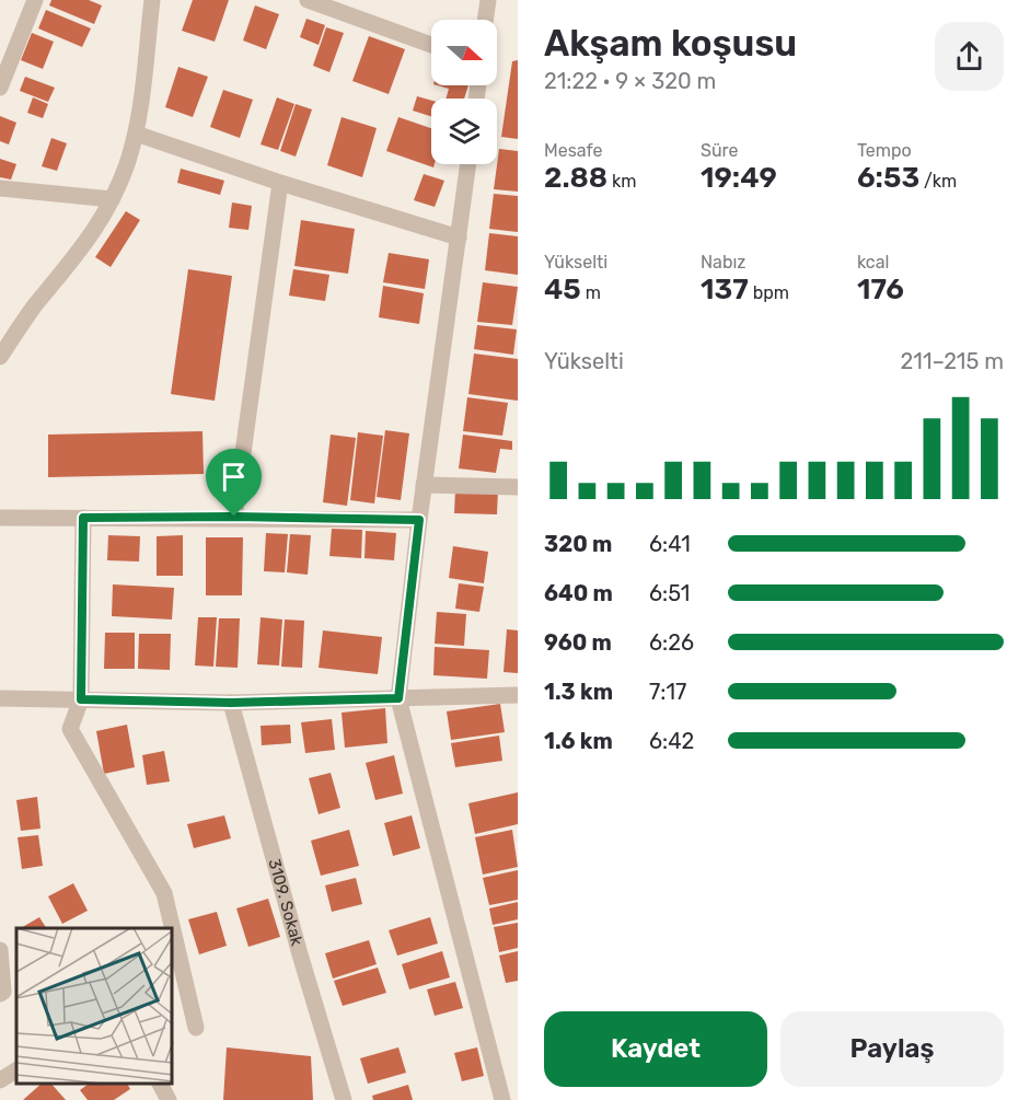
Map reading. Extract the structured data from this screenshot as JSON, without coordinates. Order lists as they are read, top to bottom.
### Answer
{
  "streets": {
    "street": ["3109. Sokak"]
  },
  "north": "right",
  "page": {
    "heading": ["Akşam koşusu", "21:22 · 9 × 320 m"],
    "stats": [
      ["Mesafe", "2.88 km"],
      ["Süre", "19:49"],
      ["Tempo", "6:53 /km"],
      ["Yükselti", "45 m"],
      ["Nabız", "137 bpm"],
      ["kcal", "176"]
    ],
    "chart": ["Yükselti", "211–215 m"],
    "list": [
      {
        "name": "320 m",
        "note": "6:41"
      },
      {
        "name": "640 m",
        "note": "6:51"
      },
      {
        "name": "960 m",
        "note": "6:26"
      },
      {
        "name": "1.3 km",
        "note": "7:17"
      },
      {
        "name": "1.6 km",
        "note": "6:42"
      }
    ],
    "buttons": ["Kaydet", "Paylaş"]
  }
}
